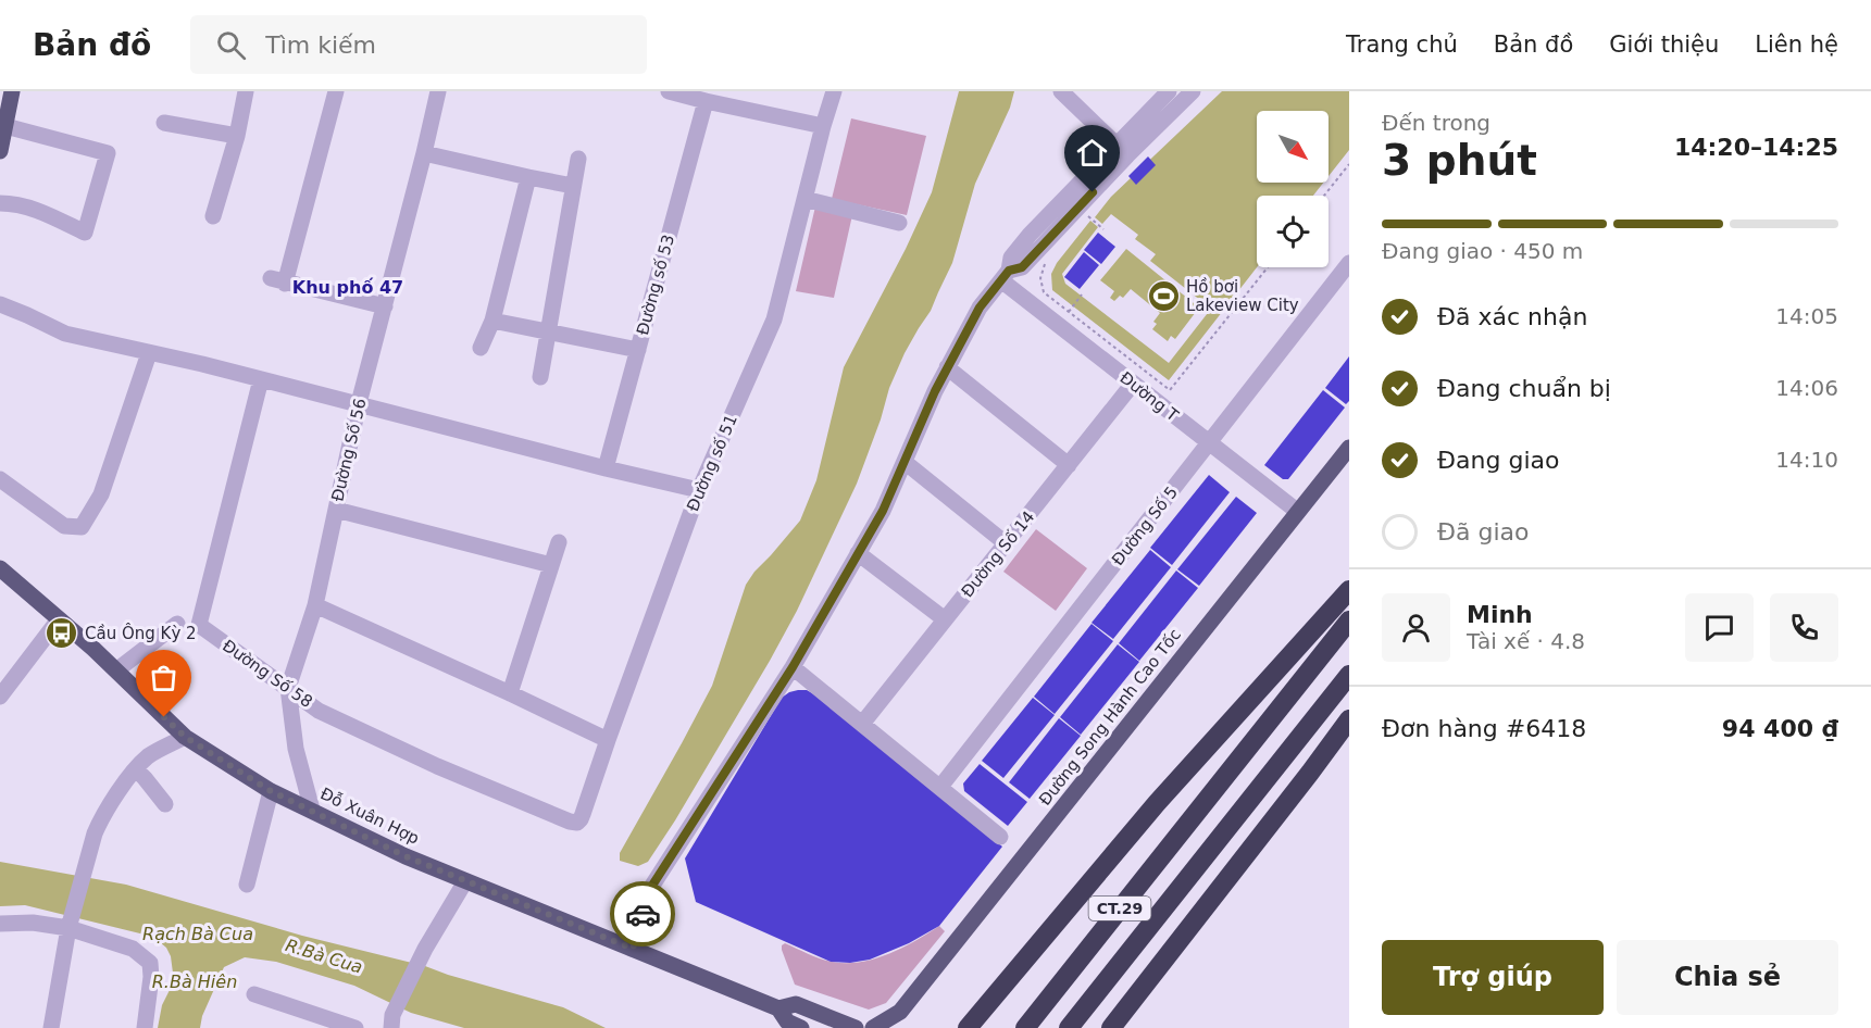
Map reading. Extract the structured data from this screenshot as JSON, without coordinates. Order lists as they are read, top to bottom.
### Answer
{
  "streets": {
    "highway": ["CT.29"],
    "main road": ["Đường Song Hành Cao Tốc", "Đỗ Xuân Hợp"],
    "street": [
      "Đường số 53",
      "Đường T",
      "Đường Số 56",
      "Đường số 51",
      "Đường Số 5",
      "Đường Số 14",
      "Đường Số 58"
    ]
  },
  "crossings": [
    ["Đường T", "Đường Số 5"],
    ["Đường T", "Đường Số 14"],
    ["Đường T", "Đường Song Hành Cao Tốc"],
    ["Đường Số 56", "Đường Số 58"],
    ["Đường Số 56", "Đỗ Xuân Hợp"],
    ["Đường số 51", "Đường Số 58"]
  ],
  "districts": ["Khu phố 47"],
  "water": ["Rạch Bà Cua", "R.Bà Cua", "R.Bà Hiên"],
  "places": {
    "sports": ["Hồ bơi Lakeview City"],
    "bus stop": ["Cầu Ông Kỳ 2"]
  },
  "north": "bottom right",
  "page": {
    "header": "Bản đồ",
    "search": "Tìm kiếm",
    "nav": [
      "Trang chủ",
      "Bản đồ",
      "Giới thiệu",
      "Liên hệ"
    ],
    "heading": ["3 phút", "Đến trong", "14:20–14:25"],
    "panel": [
      "Minh",
      "Tài xế · 4.8",
      "Đơn hàng #6418",
      "94 400 ₫"
    ],
    "bar": "Đang giao · 450 m",
    "list": [
      ["Đã xác nhận", "14:05"],
      ["Đang chuẩn bị", "14:06"],
      ["Đang giao", "14:10"],
      "Đã giao"
    ],
    "buttons": ["Trợ giúp", "Chia sẻ"]
  }
}
